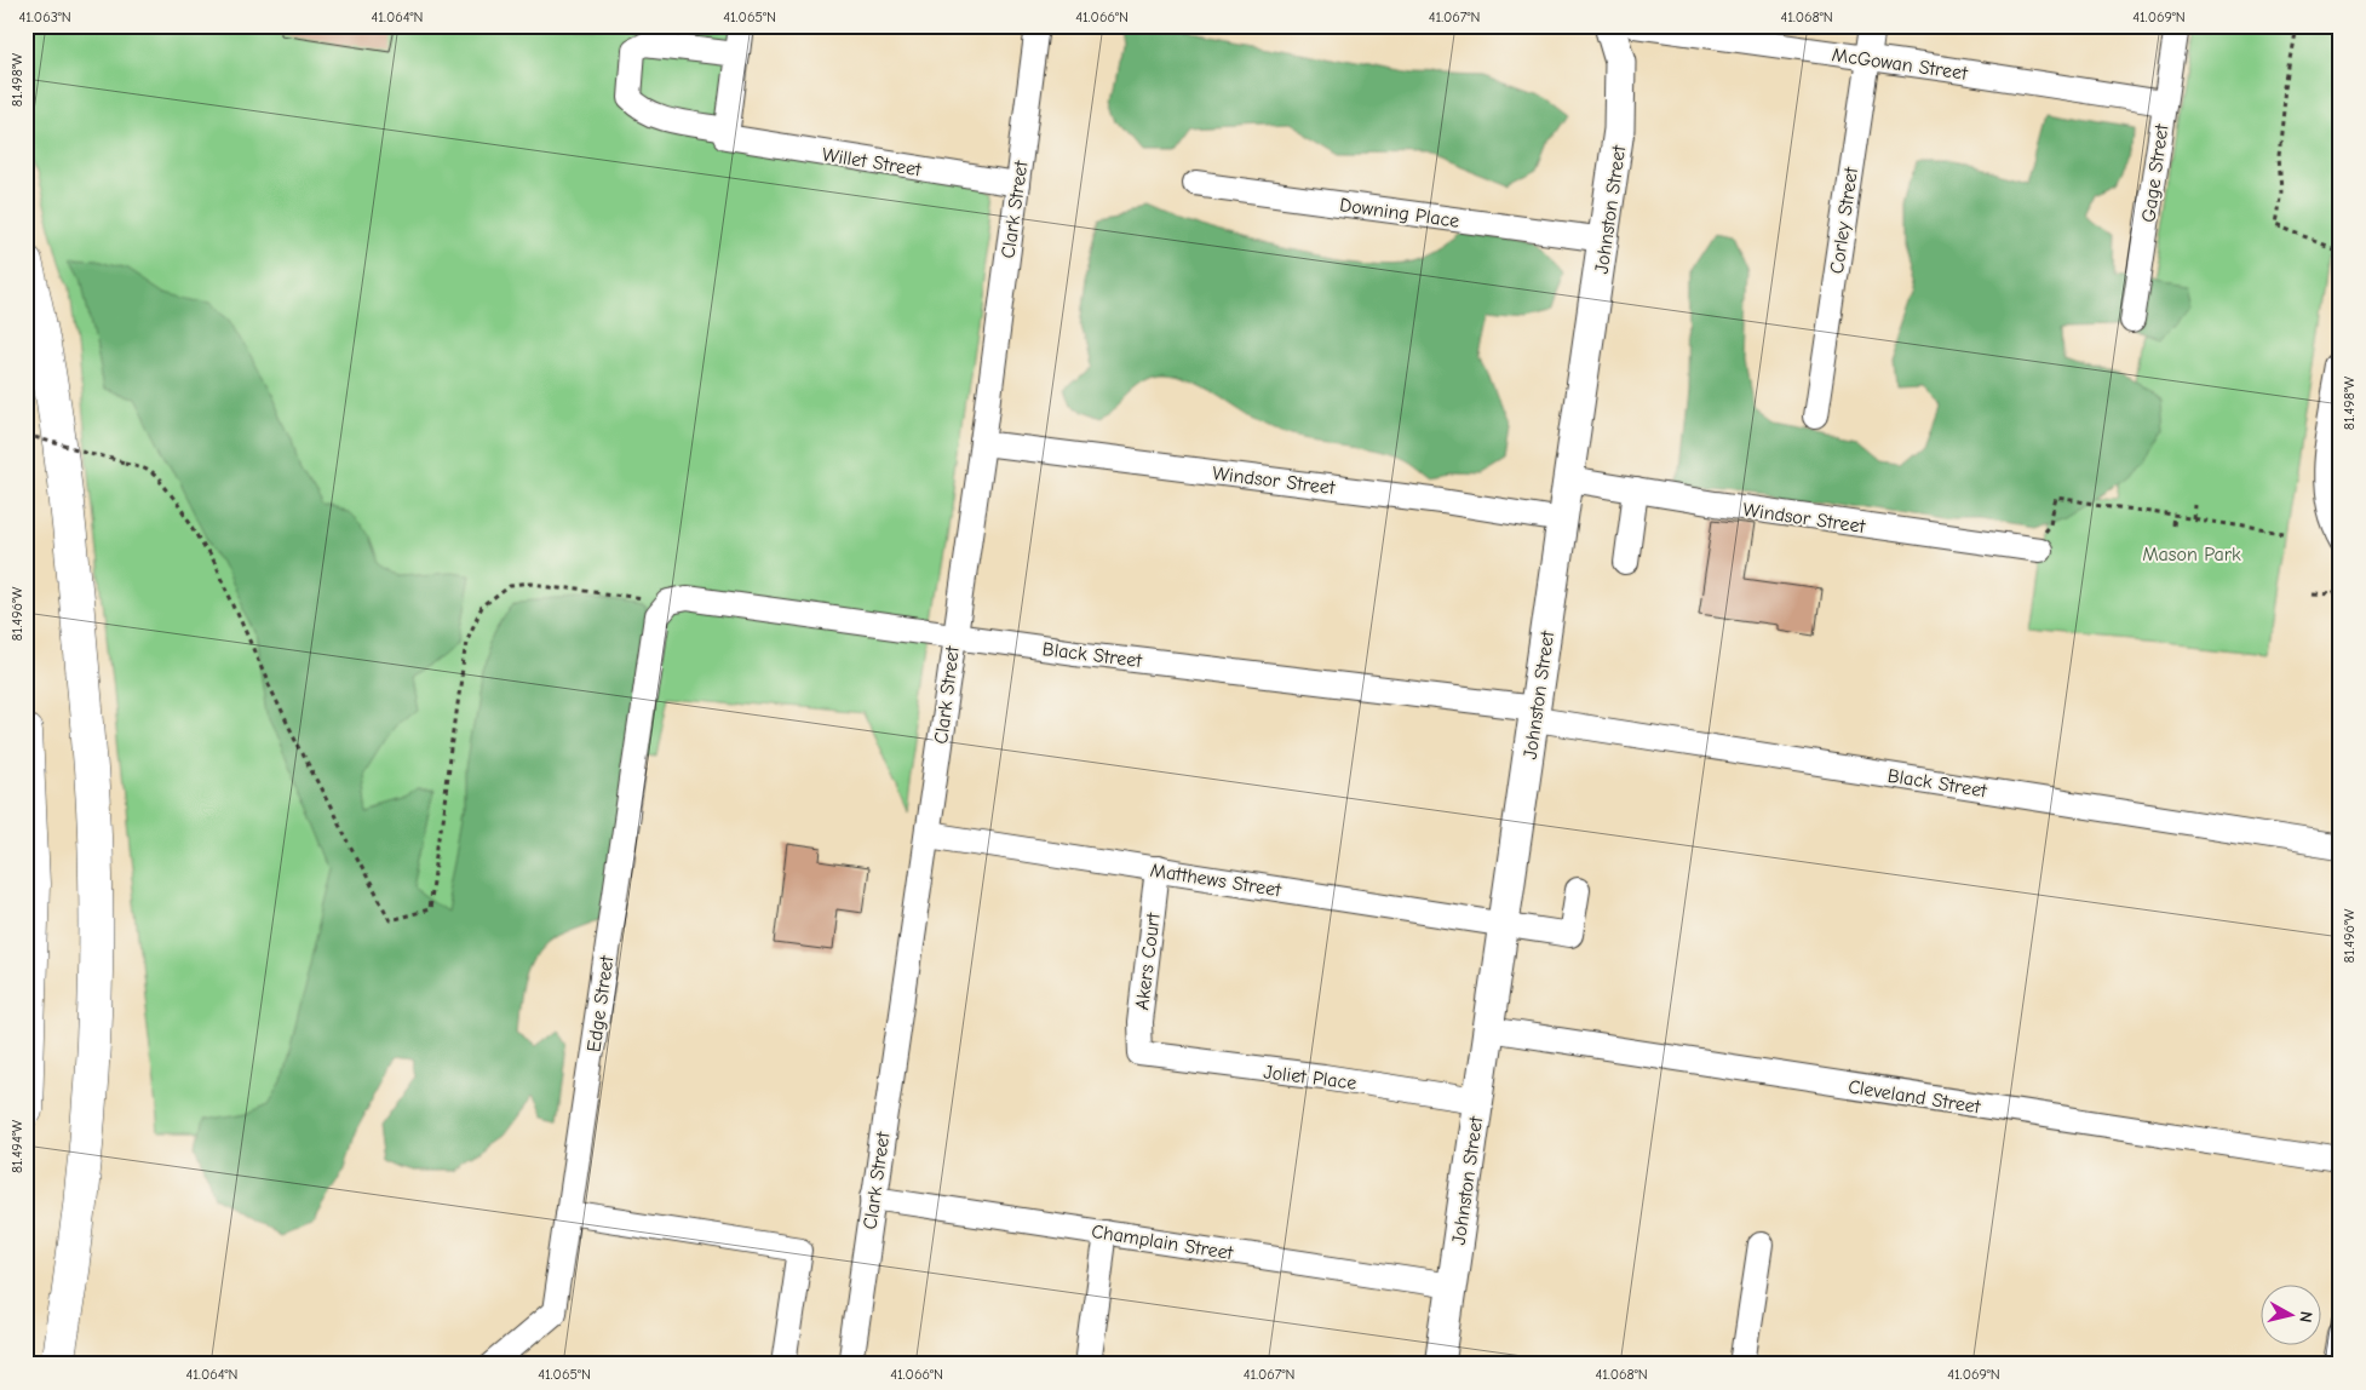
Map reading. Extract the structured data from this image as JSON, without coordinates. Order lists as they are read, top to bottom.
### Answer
{
  "streets": {
    "main road": ["Johnston Street"],
    "street": [
      "McGowan Street",
      "Willet Street",
      "Gage Street",
      "Clark Street",
      "Downing Place",
      "Corley Street",
      "Windsor Street",
      "Black Street",
      "Matthews Street",
      "Akers Court",
      "Edge Street",
      "Joliet Place",
      "Cleveland Street",
      "Champlain Street"
    ]
  },
  "crossings": [
    ["McGowan Street", "Gage Street"],
    ["McGowan Street", "Corley Street"],
    ["Willet Street", "Clark Street"],
    ["Clark Street", "Windsor Street"],
    ["Clark Street", "Black Street"],
    ["Clark Street", "Matthews Street"],
    ["Clark Street", "Champlain Street"],
    ["Johnston Street", "Downing Place"],
    ["Johnston Street", "Windsor Street"],
    ["Johnston Street", "Black Street"],
    ["Johnston Street", "Matthews Street"],
    ["Johnston Street", "Joliet Place"],
    ["Johnston Street", "Cleveland Street"],
    ["Johnston Street", "Champlain Street"],
    ["Black Street", "Edge Street"],
    ["Matthews Street", "Akers Court"],
    ["Akers Court", "Joliet Place"]
  ],
  "parks": ["Mason Park"],
  "north": "right",
  "coordinates": [
    "41.063°N",
    "41.064°N",
    "41.065°N",
    "41.066°N",
    "41.067°N",
    "41.068°N",
    "41.069°N",
    "81.498°W",
    "81.496°W",
    "81.494°W"
  ]
}
